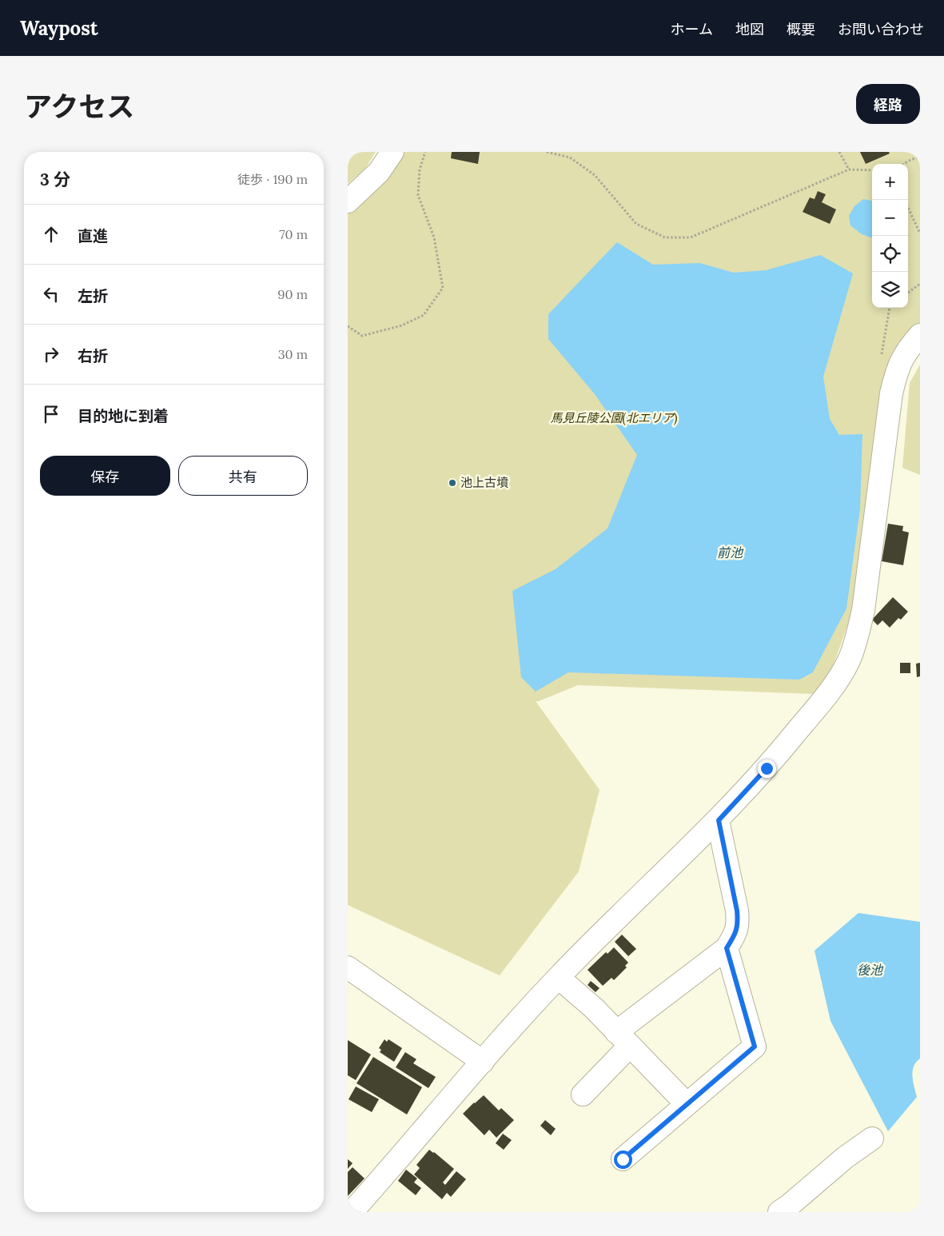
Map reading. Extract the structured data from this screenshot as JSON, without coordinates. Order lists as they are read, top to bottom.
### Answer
{
  "water": ["前池", "後池"],
  "parks": ["馬見丘陵公園(北エリア)"],
  "places": ["池上古墳"],
  "page": {
    "header": "Waypost",
    "nav": [
      "ホーム",
      "地図",
      "概要",
      "お問い合わせ"
    ],
    "title": "アクセス",
    "buttons": [
      "経路",
      ["保存", "共有"]
    ],
    "heading": ["3 分", "徒歩 · 190 m"],
    "map_buttons": ["+", "−"],
    "list": [
      ["直進", "70 m"],
      ["左折", "90 m"],
      ["右折", "30 m"],
      "目的地に到着"
    ]
  }
}
